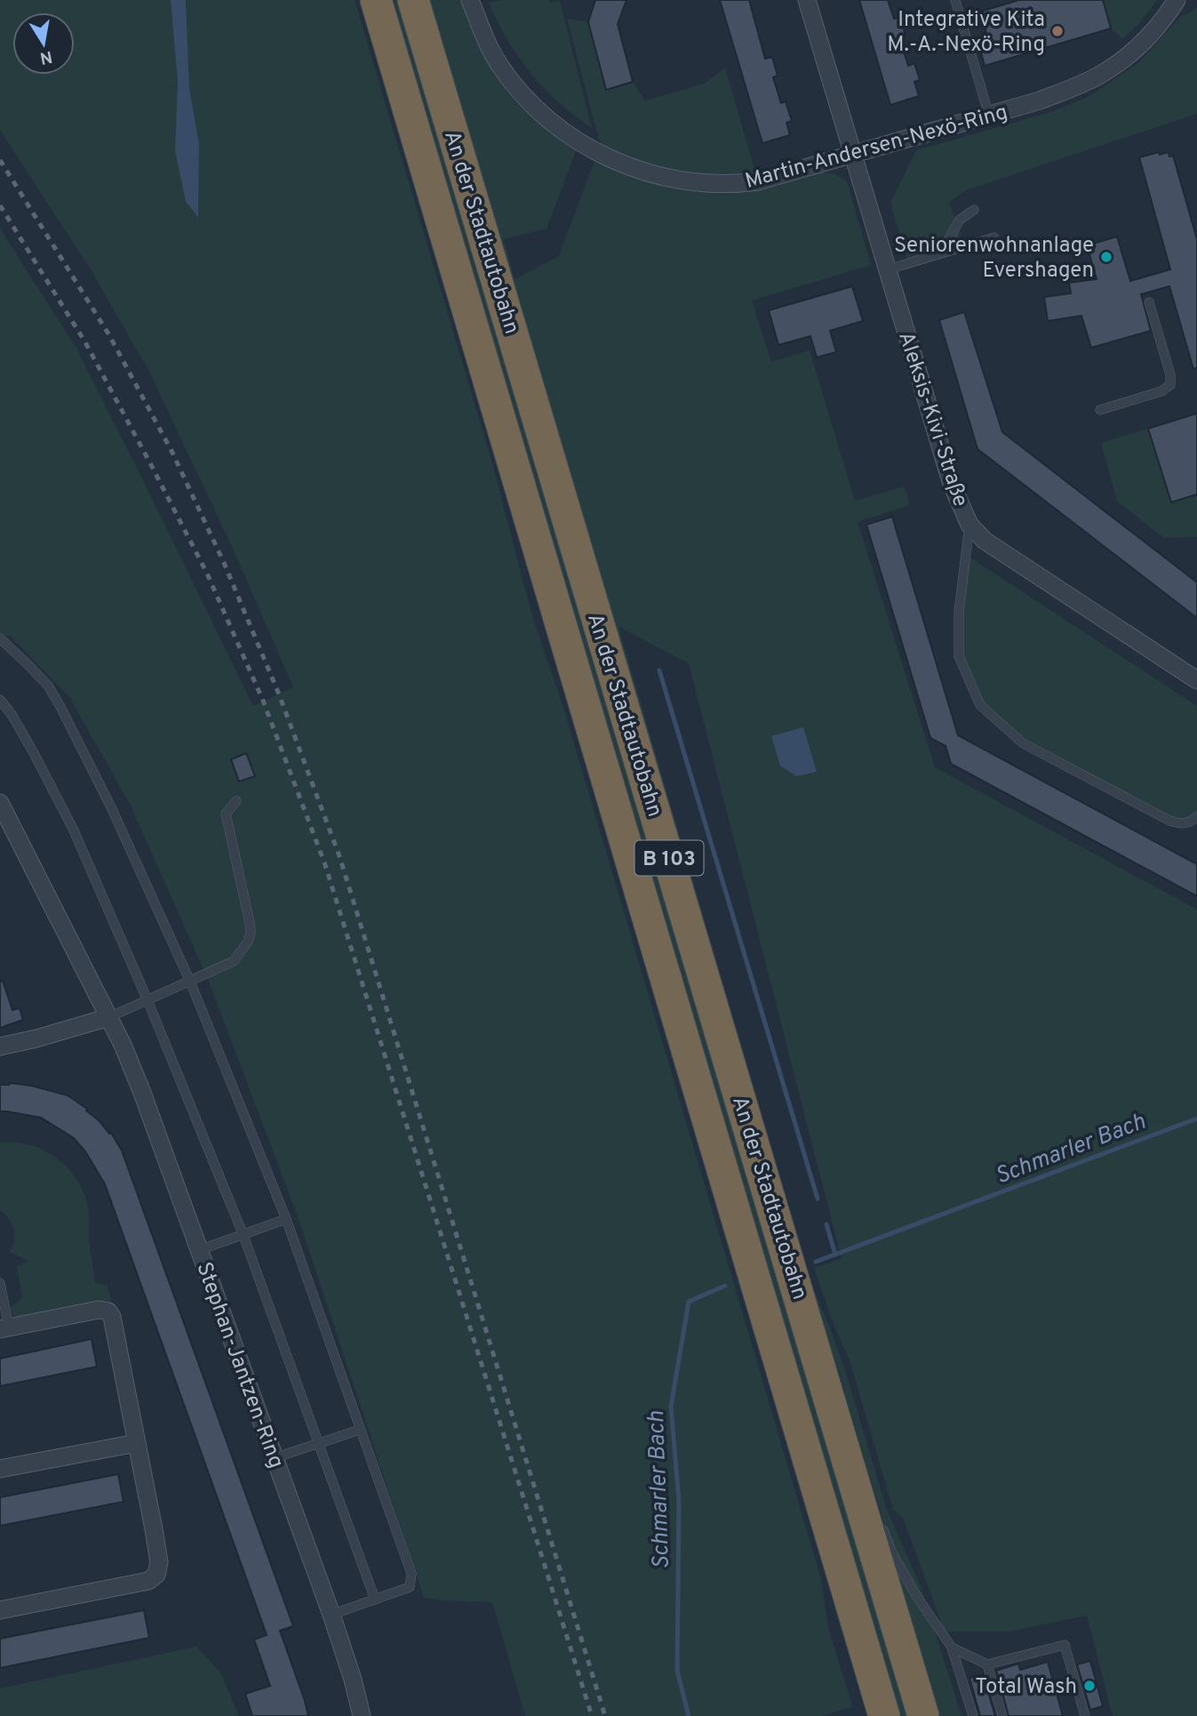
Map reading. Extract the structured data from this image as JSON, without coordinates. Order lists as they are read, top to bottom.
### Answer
{
  "streets": {
    "highway": ["An der Stadtautobahn", "B 103"],
    "street": ["Martin-Andersen-Nexö-Ring", "Aleksis-Kivi-Straße", "Stephan-Jantzen-Ring"]
  },
  "crossings": [
    ["Martin-Andersen-Nexö-Ring", "Aleksis-Kivi-Straße"]
  ],
  "water": ["Schmarler Bach"],
  "places": ["Integrative Kita M.-A.-Nexö-Ring", "Seniorenwohnanlage Evershagen", "Total Wash"],
  "north": "bottom"
}
